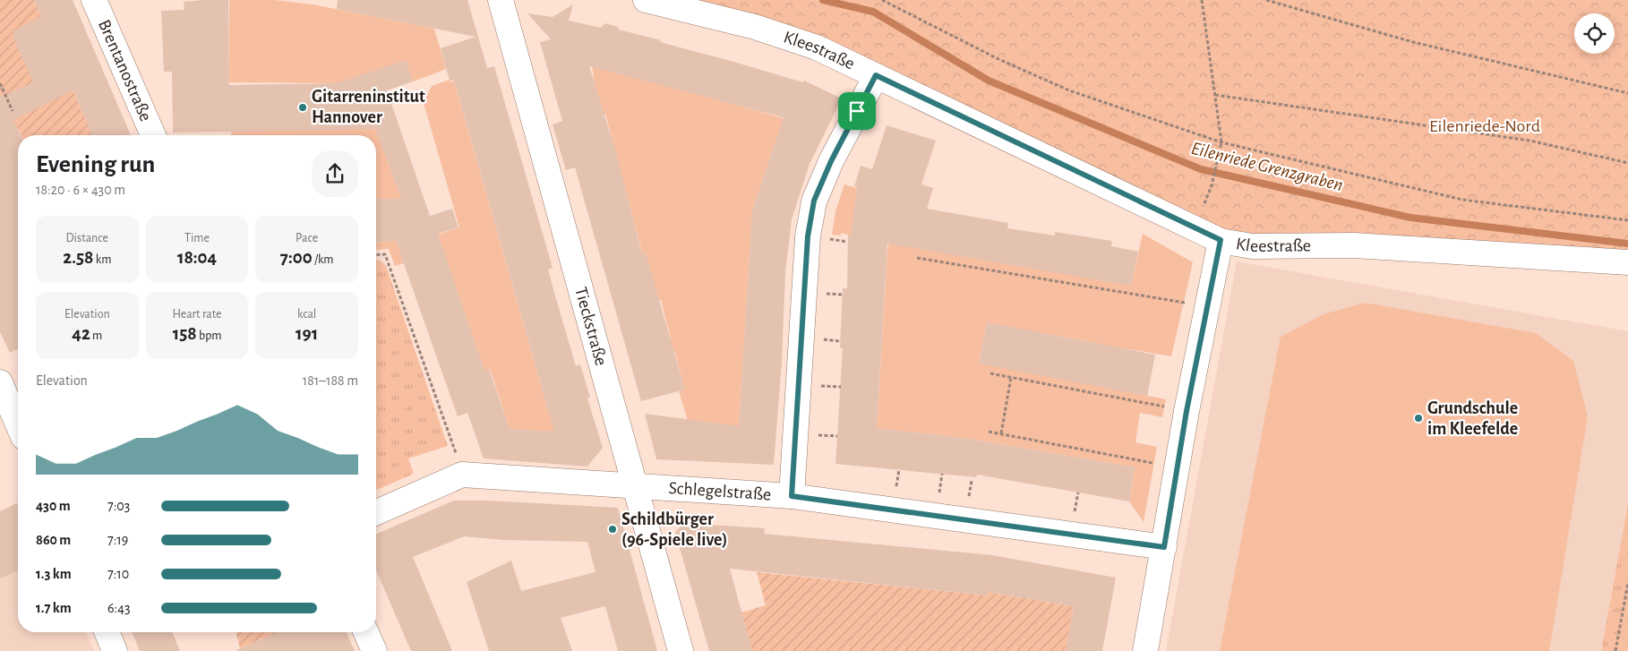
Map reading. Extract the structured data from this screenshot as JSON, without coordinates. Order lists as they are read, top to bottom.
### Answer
{
  "streets": {
    "street": [
      "Kleestraße",
      "Brentanostraße",
      "Tieckstraße",
      "Schlegelstraße"
    ]
  },
  "crossings": [
    ["Tieckstraße", "Schlegelstraße"]
  ],
  "water": ["Eilenriede Grenzgraben"],
  "parks": ["Eilenriede-Nord"],
  "places": ["Gitarreninstitut Hannover", "Grundschule im Kleefelde", "Schildbürger (96-Spiele live)"],
  "page": {
    "heading": ["Evening run", "18:20 · 6 × 430 m"],
    "stats": [
      ["Distance", "2.58 km"],
      ["Time", "18:04"],
      ["Pace", "7:00 /km"],
      ["Elevation", "42 m"],
      ["Heart rate", "158 bpm"],
      ["kcal", "191"]
    ],
    "chart": ["Elevation", "181–188 m"],
    "list": [
      {
        "name": "430 m",
        "note": "7:03"
      },
      {
        "name": "860 m",
        "note": "7:19"
      },
      {
        "name": "1.3 km",
        "note": "7:10"
      },
      {
        "name": "1.7 km",
        "note": "6:43"
      }
    ]
  }
}
